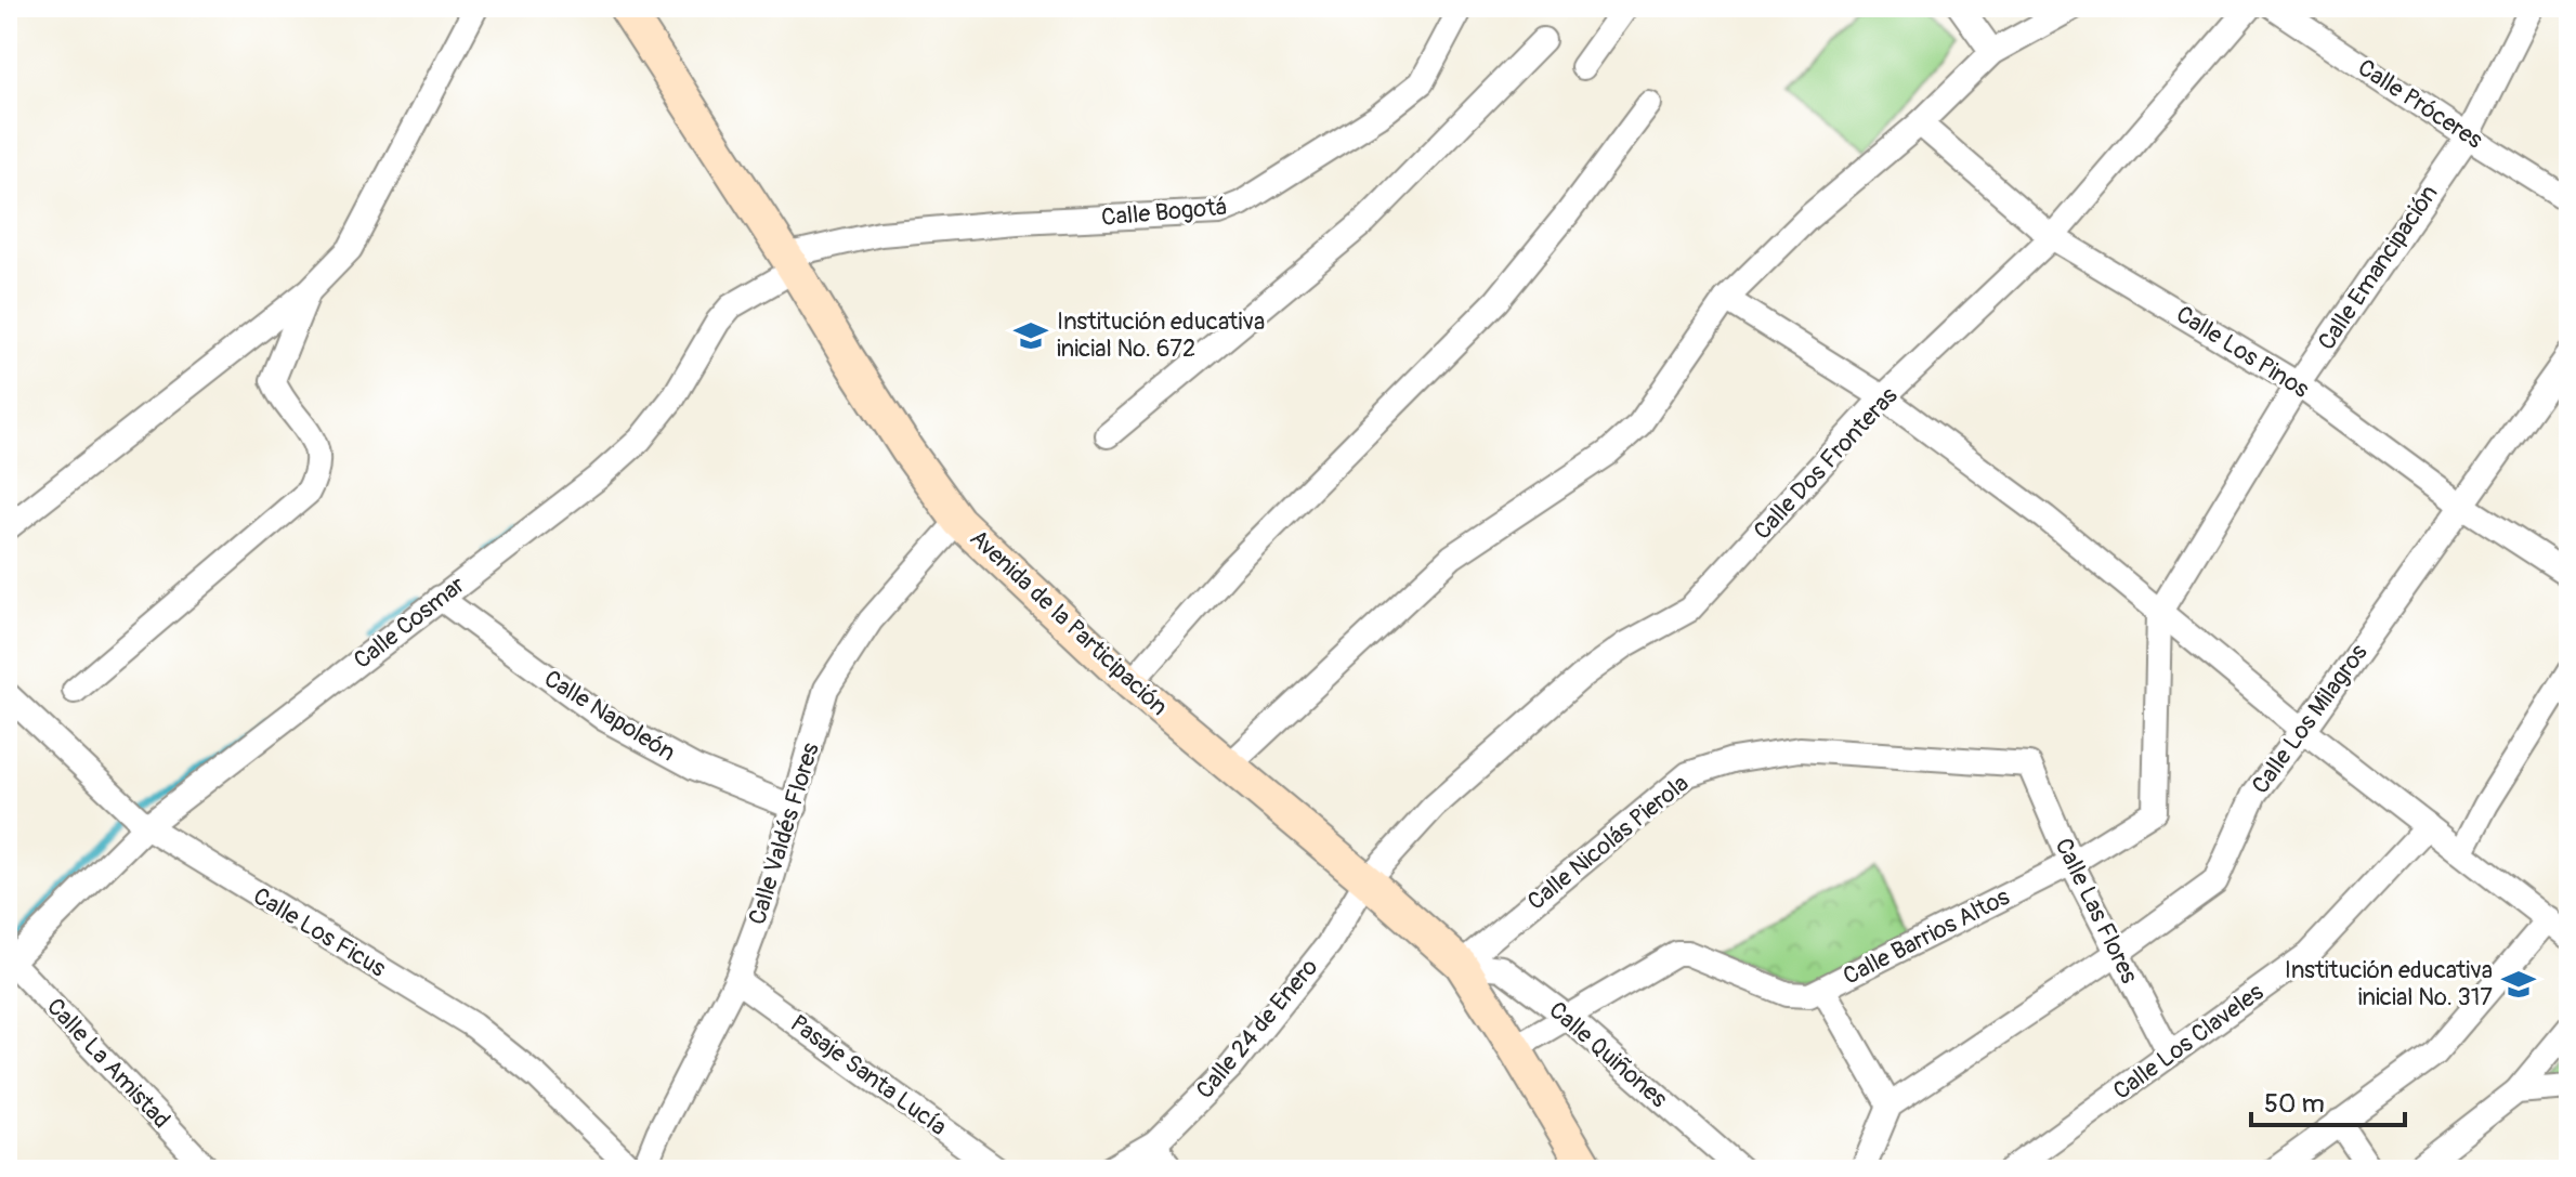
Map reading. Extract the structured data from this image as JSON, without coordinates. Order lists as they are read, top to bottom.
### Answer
{
  "streets": {
    "main road": ["Avenida de la Participación"],
    "street": [
      "Calle Próceres",
      "Calle Bogotá",
      "Calle Emancipación",
      "Calle Los Pinos",
      "Calle Dos Fronteras",
      "Calle Cosmar",
      "Calle Napoleón",
      "Calle Los Milagros",
      "Calle Valdés Flores",
      "Calle Nicolás Pierola",
      "Calle Las Flores",
      "Calle Los Ficus",
      "Calle Barrios Altos",
      "Calle 24 de Enero",
      "Calle Los Claveles",
      "Calle Quiñones",
      "Calle La Amistad",
      "Pasaje Santa Lucía"
    ]
  },
  "crossings": [
    ["Calle Próceres", "Calle Emancipación"],
    ["Calle Bogotá", "Calle Cosmar"],
    ["Calle Bogotá", "Avenida de la Participación"],
    ["Calle Emancipación", "Calle Los Pinos"],
    ["Calle Emancipación", "Calle Barrios Altos"],
    ["Calle Los Pinos", "Calle Dos Fronteras"],
    ["Calle Los Pinos", "Calle Los Milagros"],
    ["Calle Dos Fronteras", "Avenida de la Participación"],
    ["Calle Dos Fronteras", "Calle 24 de Enero"],
    ["Calle Cosmar", "Avenida de la Participación"],
    ["Calle Cosmar", "Calle Napoleón"],
    ["Calle Cosmar", "Calle Los Ficus"],
    ["Calle Cosmar", "Calle La Amistad"],
    ["Avenida de la Participación", "Calle Valdés Flores"],
    ["Avenida de la Participación", "Calle Nicolás Pierola"],
    ["Avenida de la Participación", "Calle Barrios Altos"],
    ["Avenida de la Participación", "Calle 24 de Enero"],
    ["Avenida de la Participación", "Calle Quiñones"],
    ["Calle Napoleón", "Calle Valdés Flores"],
    ["Calle Los Milagros", "Calle Las Flores"],
    ["Calle Valdés Flores", "Pasaje Santa Lucía"],
    ["Calle Nicolás Pierola", "Calle Las Flores"],
    ["Calle Nicolás Pierola", "Calle Quiñones"],
    ["Calle Las Flores", "Calle Barrios Altos"],
    ["Calle Las Flores", "Calle Los Claveles"],
    ["Calle Barrios Altos", "Calle Quiñones"]
  ],
  "places": {
    "school or university": ["Institución educativa inicial No. 672", "Institución educativa inicial No. 317"]
  },
  "scale_bar": "50 m"
}
